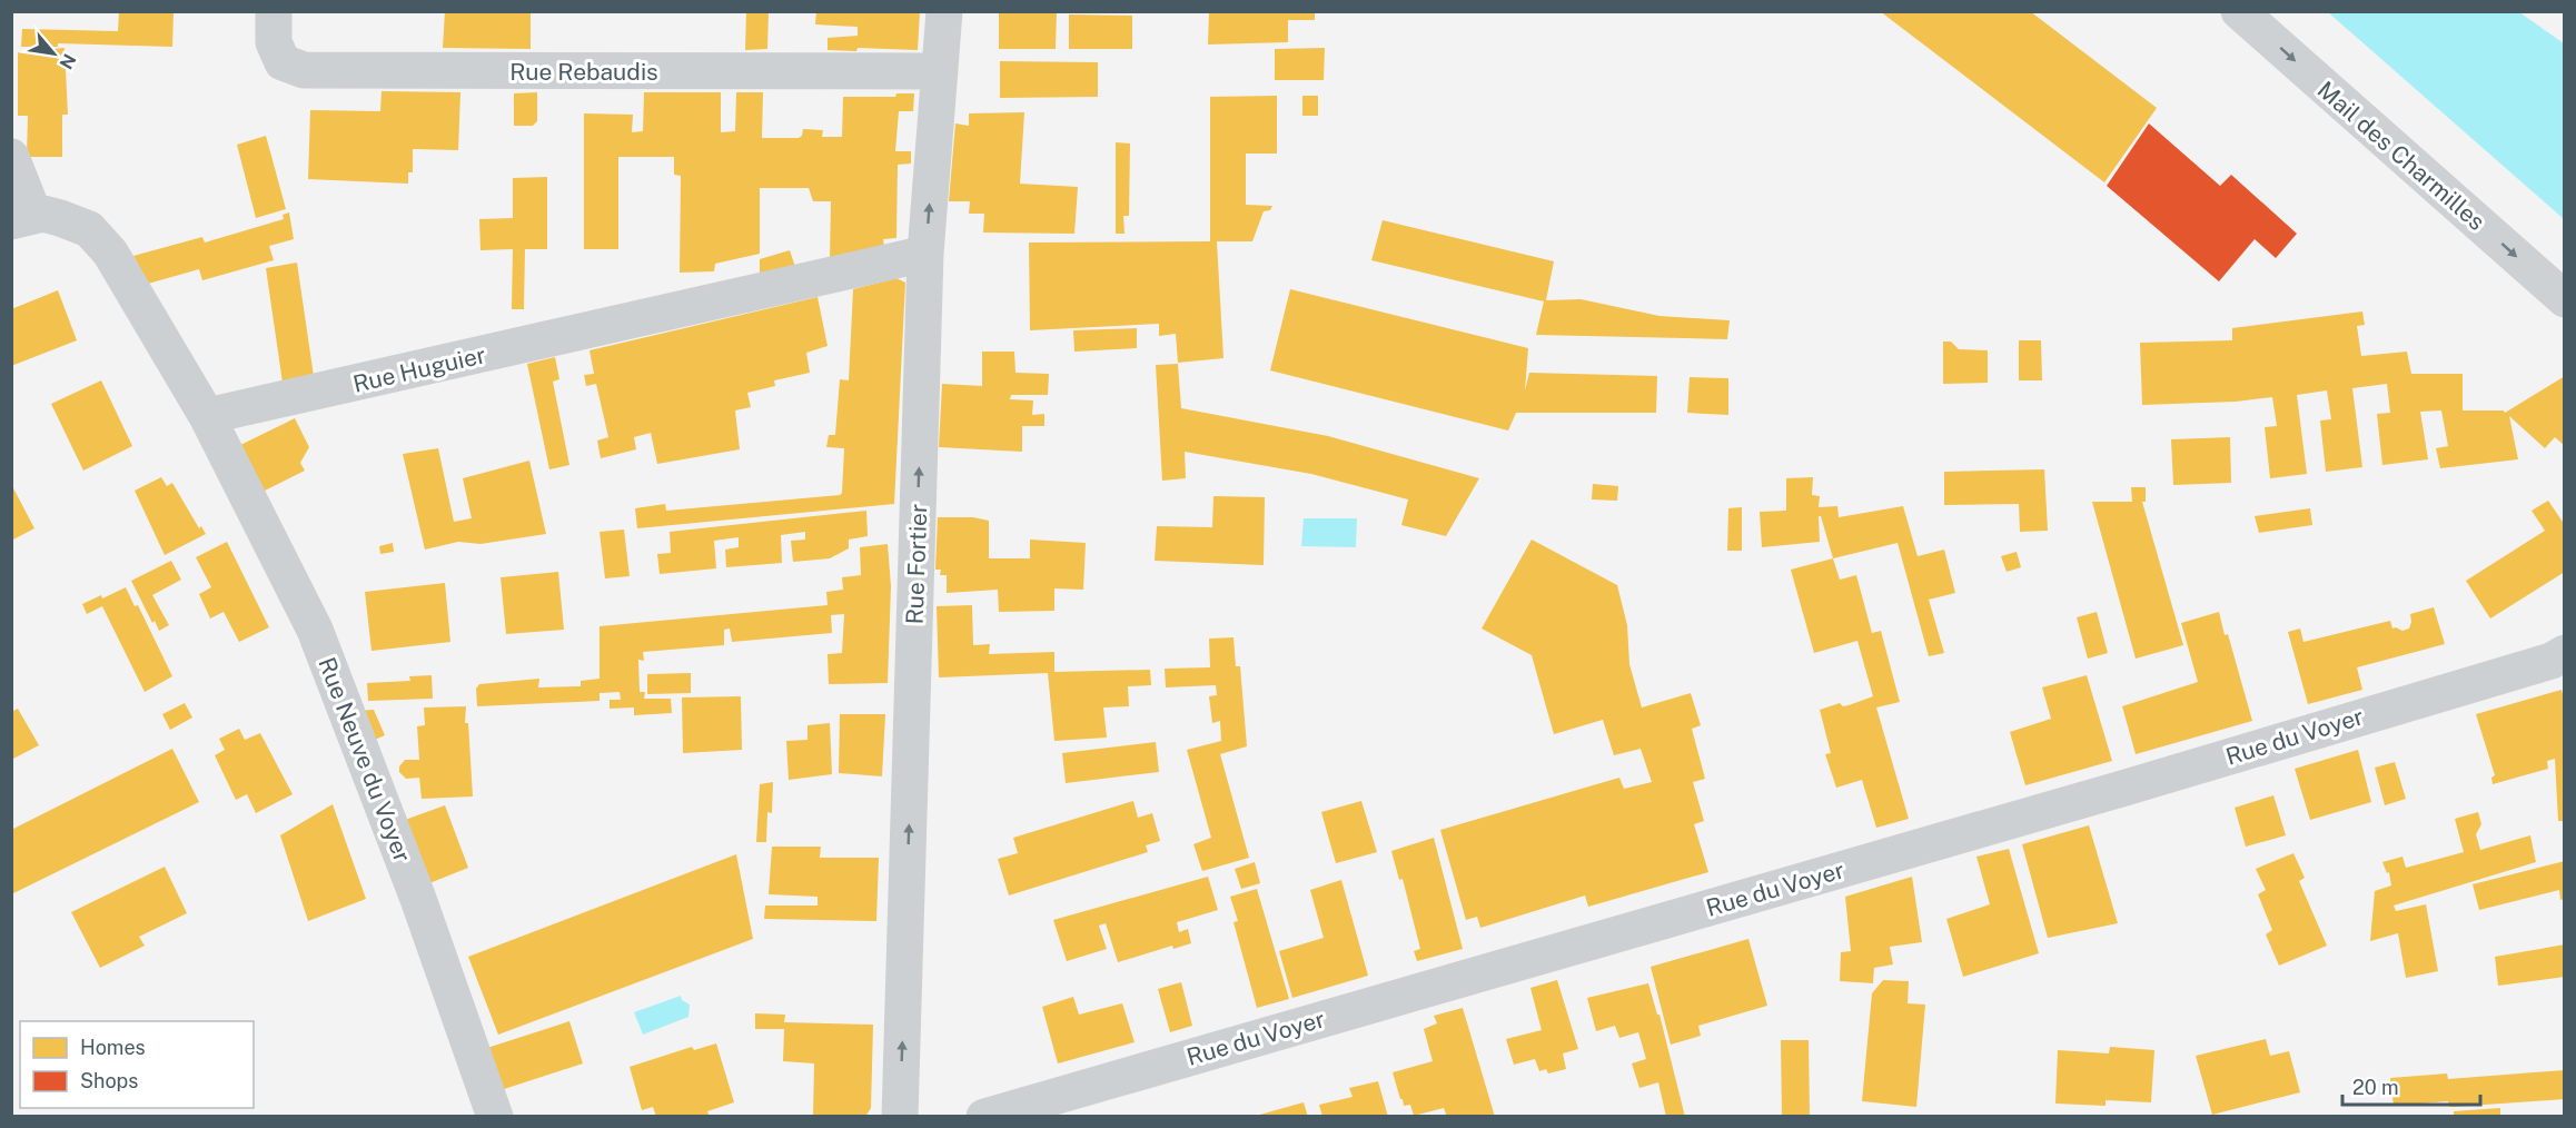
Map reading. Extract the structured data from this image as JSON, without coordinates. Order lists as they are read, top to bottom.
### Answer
{
  "streets": {
    "main road": ["Mail des Charmilles"],
    "street": [
      "Rue Rebaudis",
      "Rue Huguier",
      "Rue Fortier",
      "Rue du Voyer",
      "Rue Neuve du Voyer"
    ]
  },
  "crossings": [
    ["Rue Rebaudis", "Rue Fortier"],
    ["Rue Huguier", "Rue Fortier"],
    ["Rue Huguier", "Rue Neuve du Voyer"]
  ],
  "one_way": ["Mail des Charmilles", "Rue Fortier"],
  "legend": ["Homes", "Shops"],
  "scale_bar": "20 m",
  "north": "bottom right"
}
